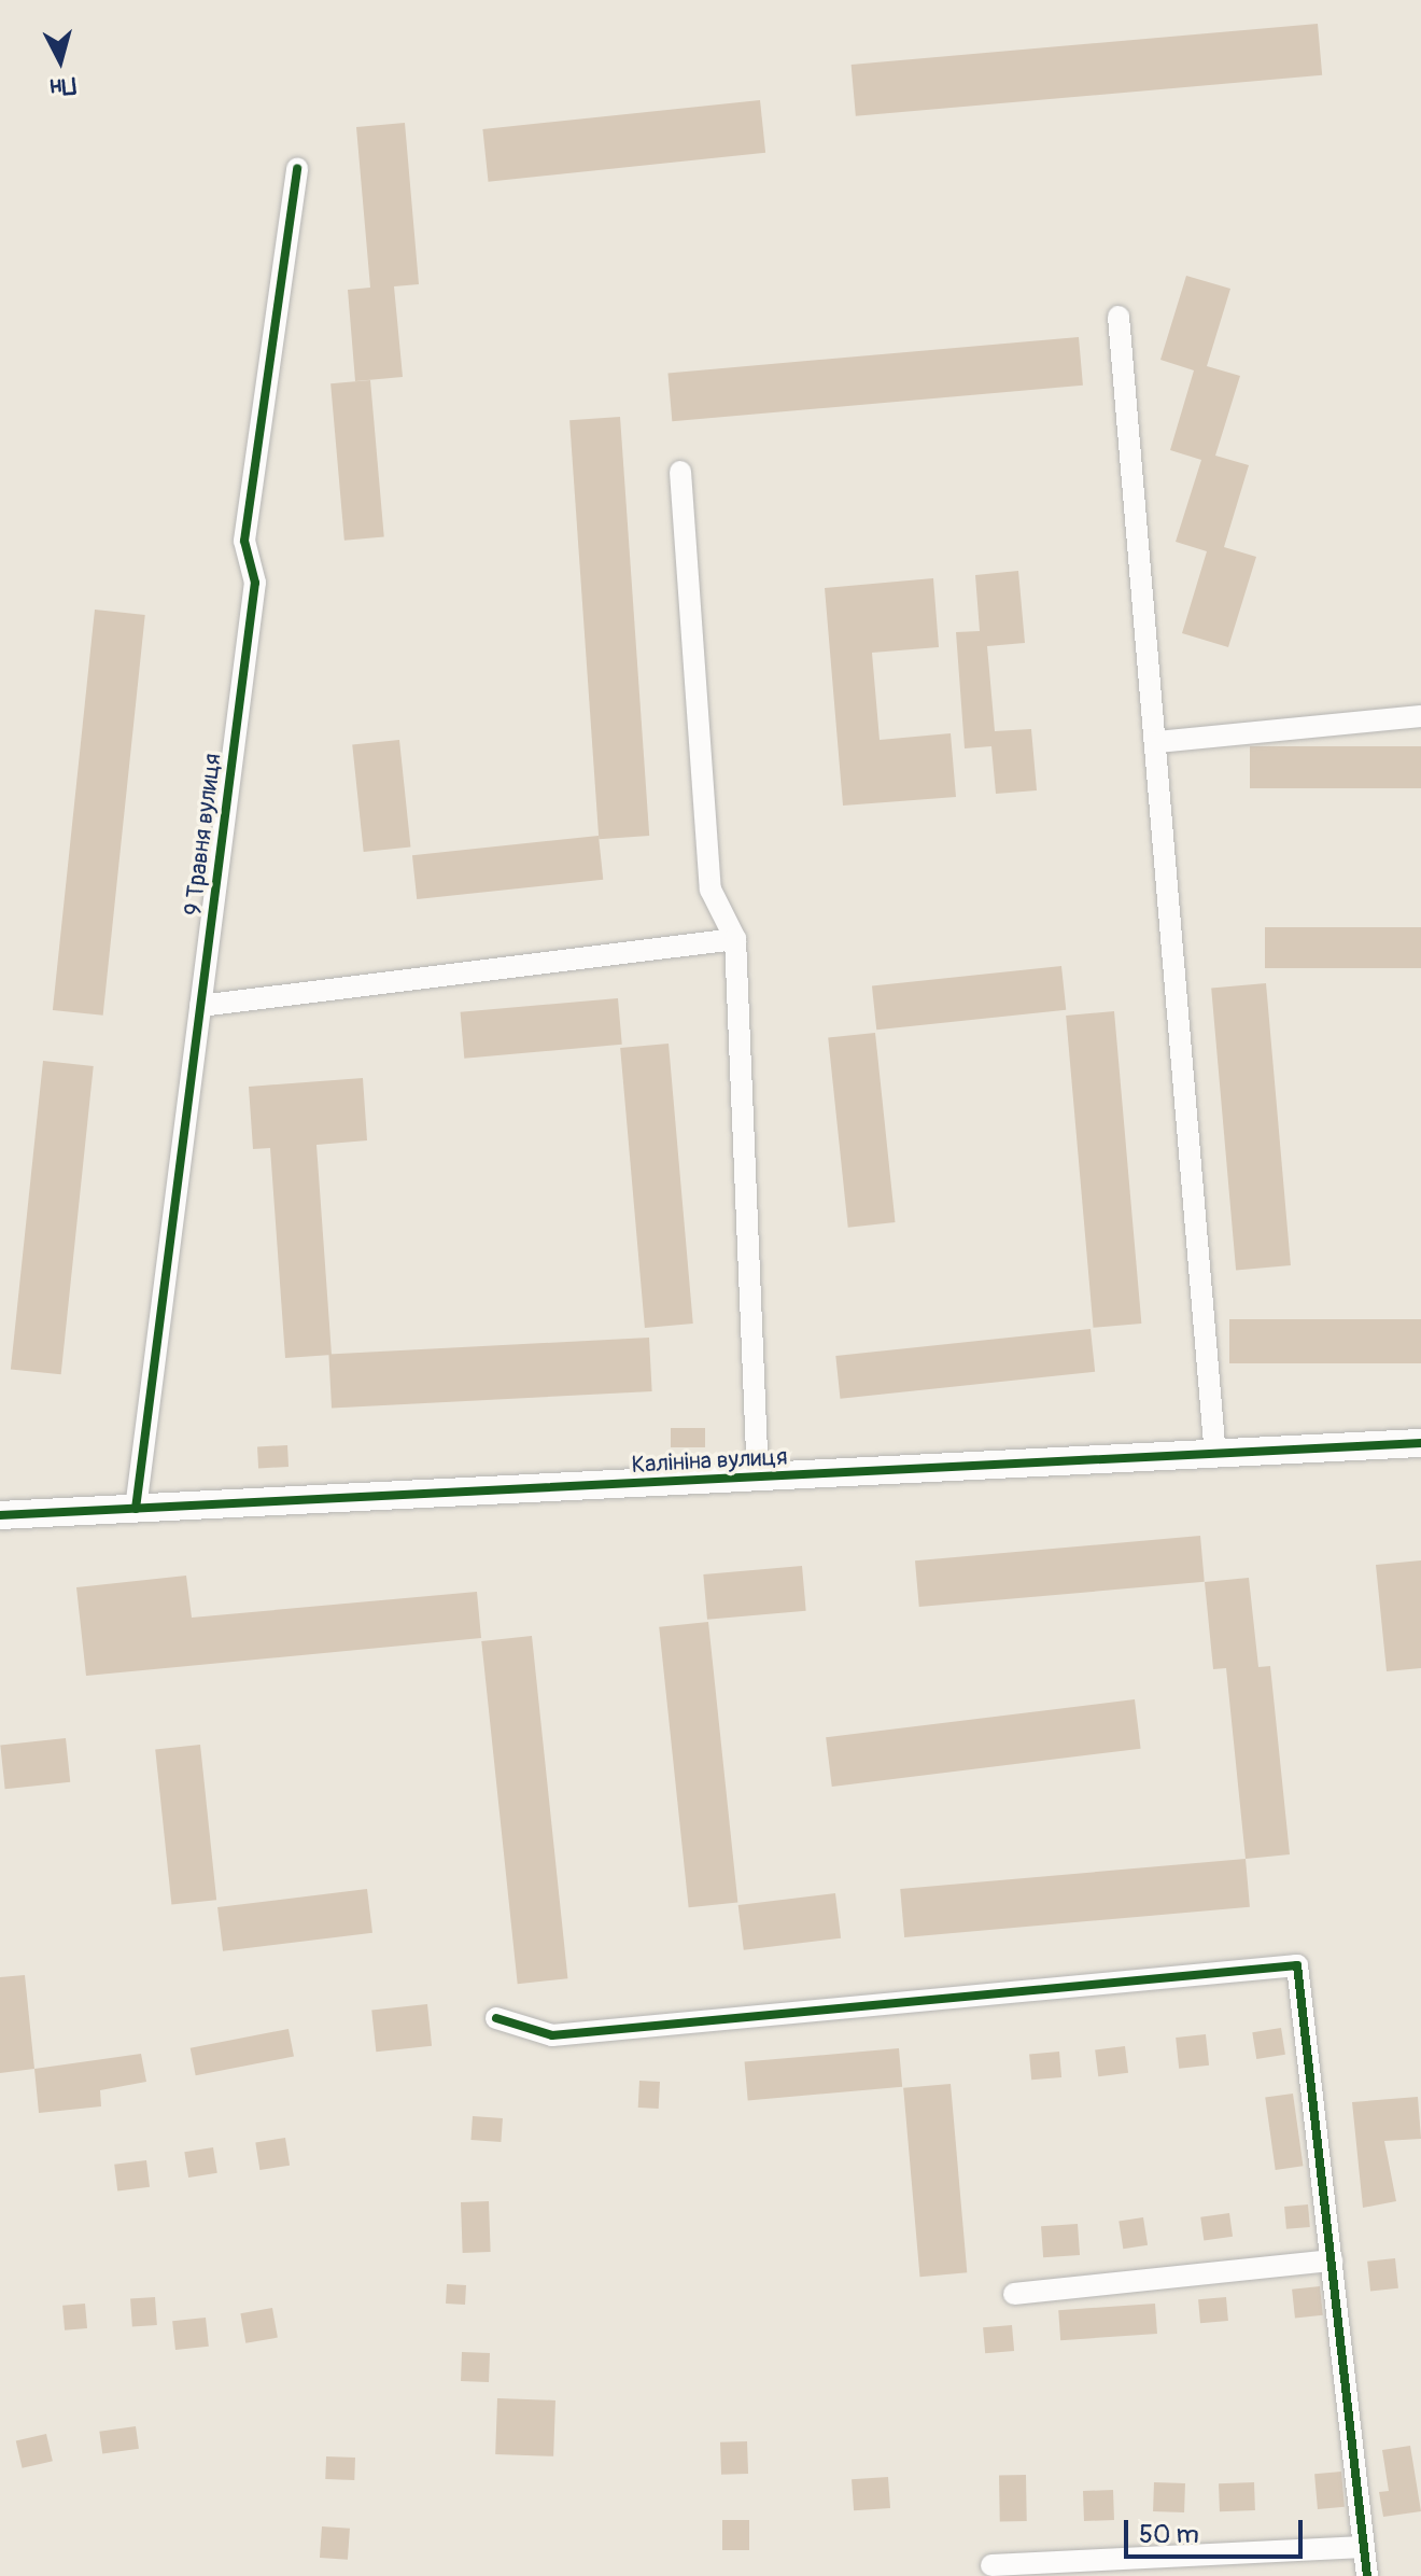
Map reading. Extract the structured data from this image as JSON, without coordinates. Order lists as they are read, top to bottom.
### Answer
{
  "streets": {
    "street": ["9 Травня вулиця", "Калініна вулиця"]
  },
  "crossings": [
    ["9 Травня вулиця", "Калініна вулиця"]
  ],
  "scale_bar": "50 m",
  "north": "bottom"
}
